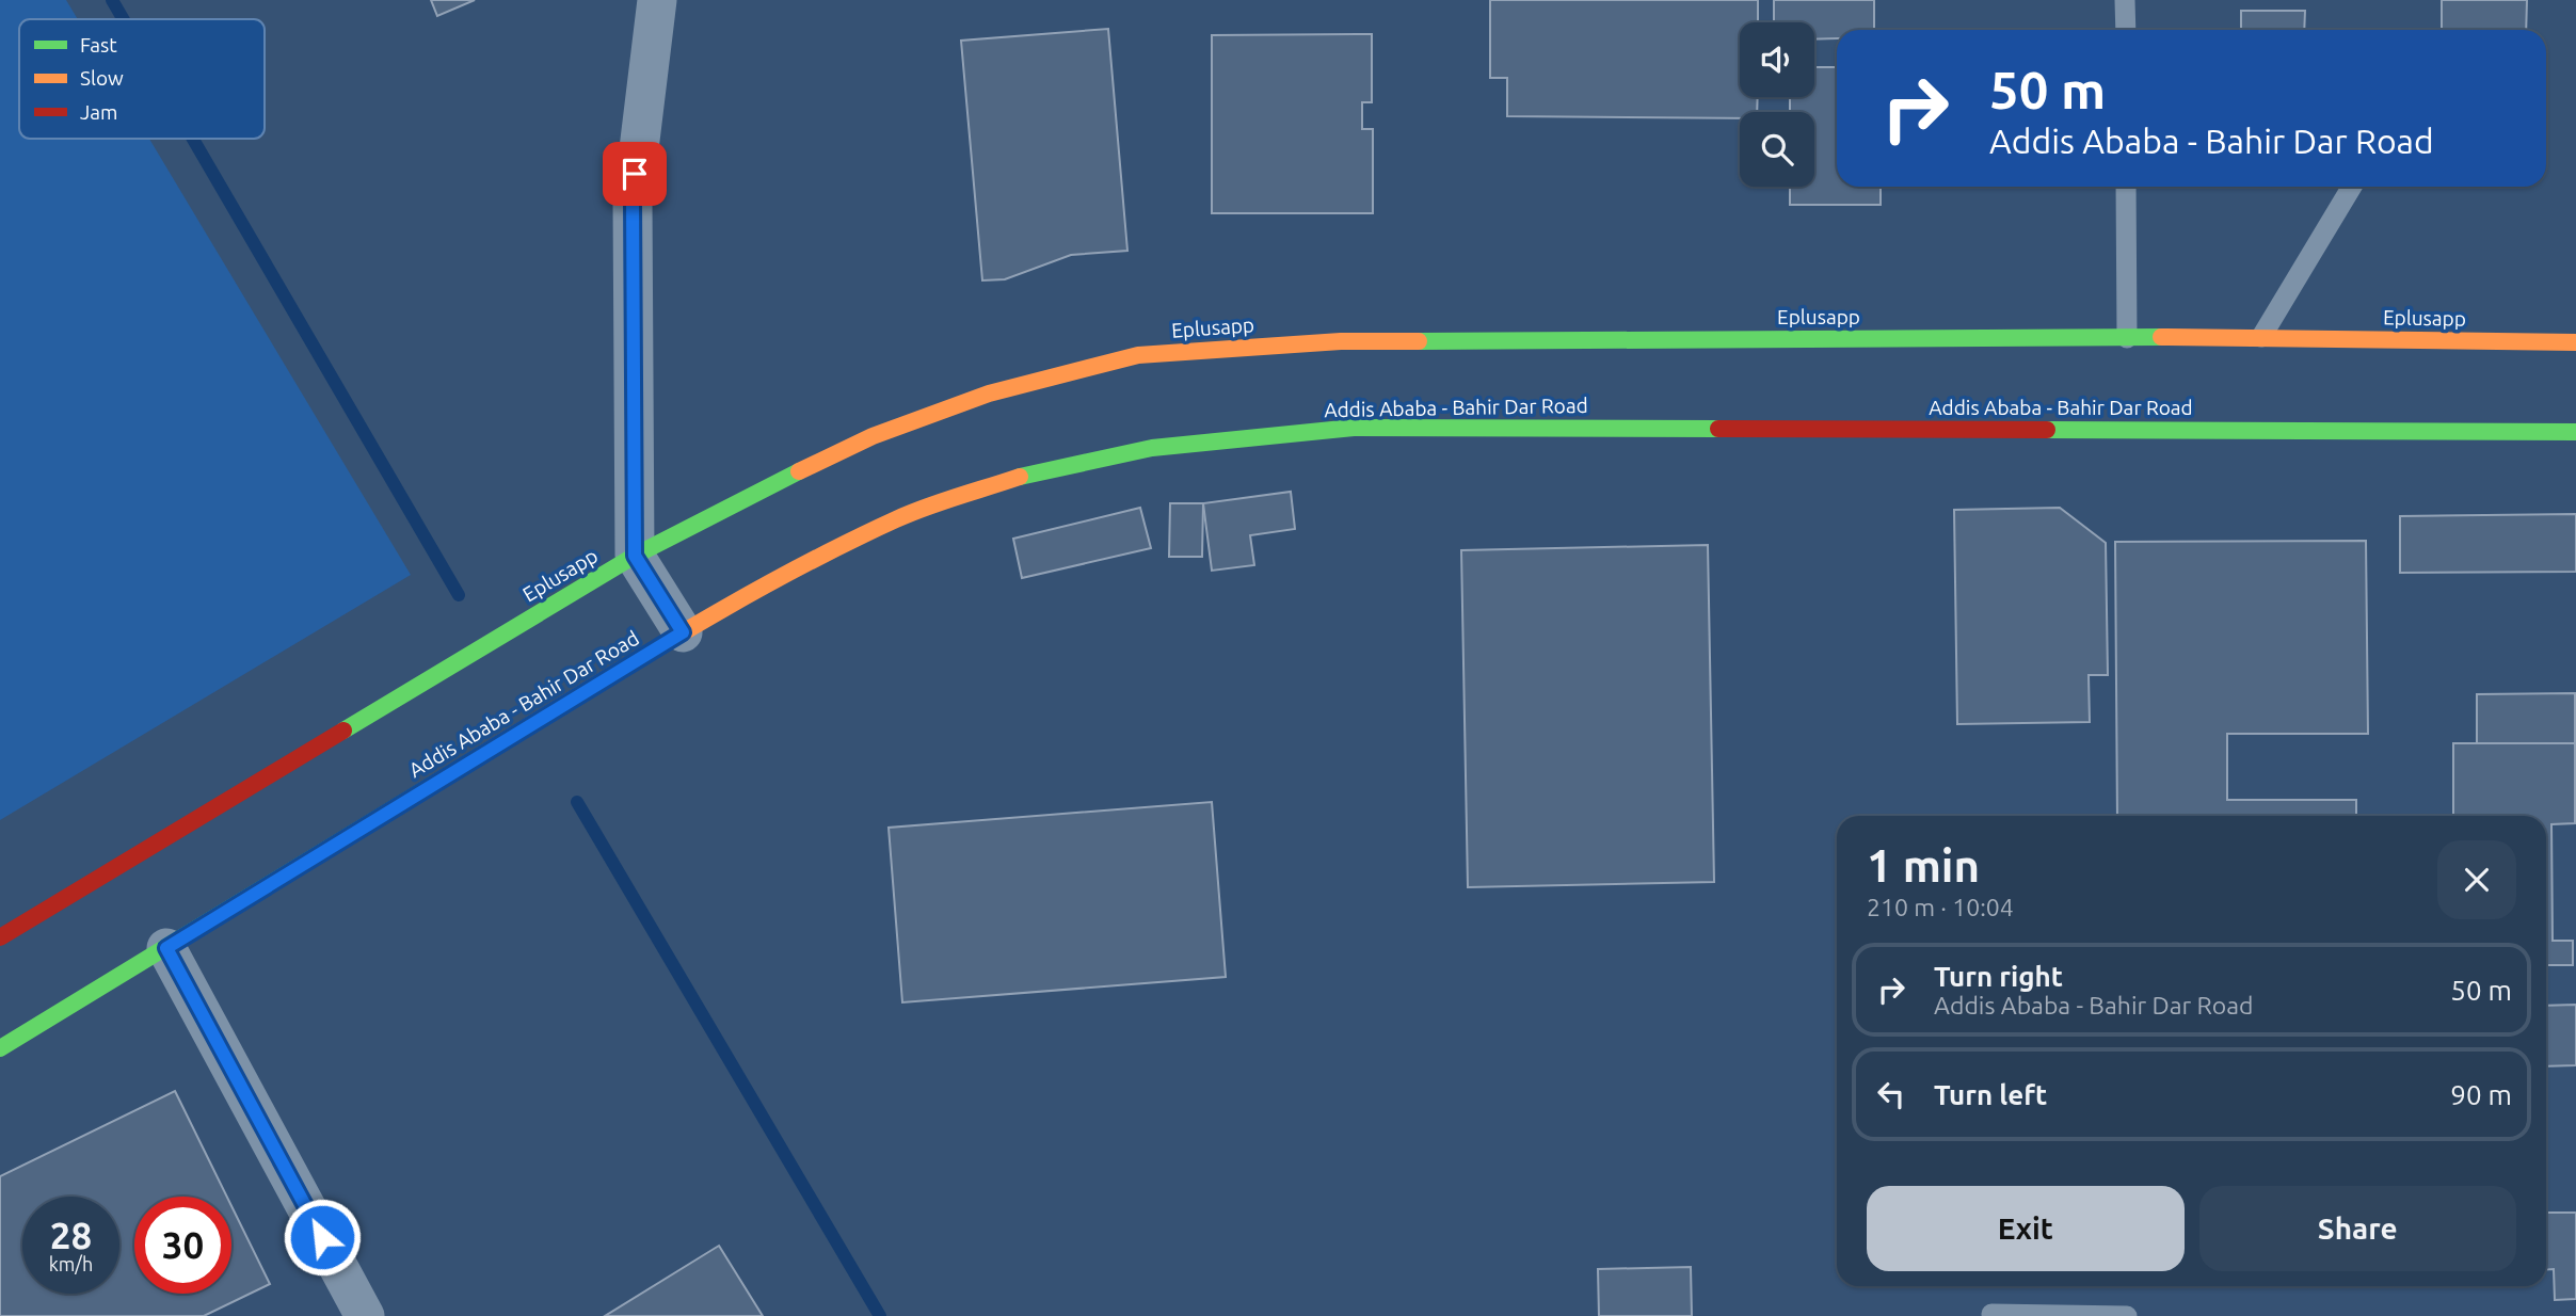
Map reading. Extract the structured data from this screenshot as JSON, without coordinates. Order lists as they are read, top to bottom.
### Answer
{
  "streets": {
    "highway": ["Eplusapp", "Addis Ababa - Bahir Dar Road"]
  },
  "legend": ["Fast", "Slow", "Jam"],
  "page": {
    "turn": ["50 m", "Addis Ababa - Bahir Dar Road"],
    "heading": ["1 min", "210 m · 10:04"],
    "list": [
      {
        "name": "Turn right",
        "note": "Addis Ababa - Bahir Dar Road",
        "value": "50 m"
      },
      {
        "name": "Turn left",
        "value": "90 m"
      }
    ],
    "buttons": ["Exit", "Share"],
    "speed": "28 km/h",
    "limit": "30"
  }
}
